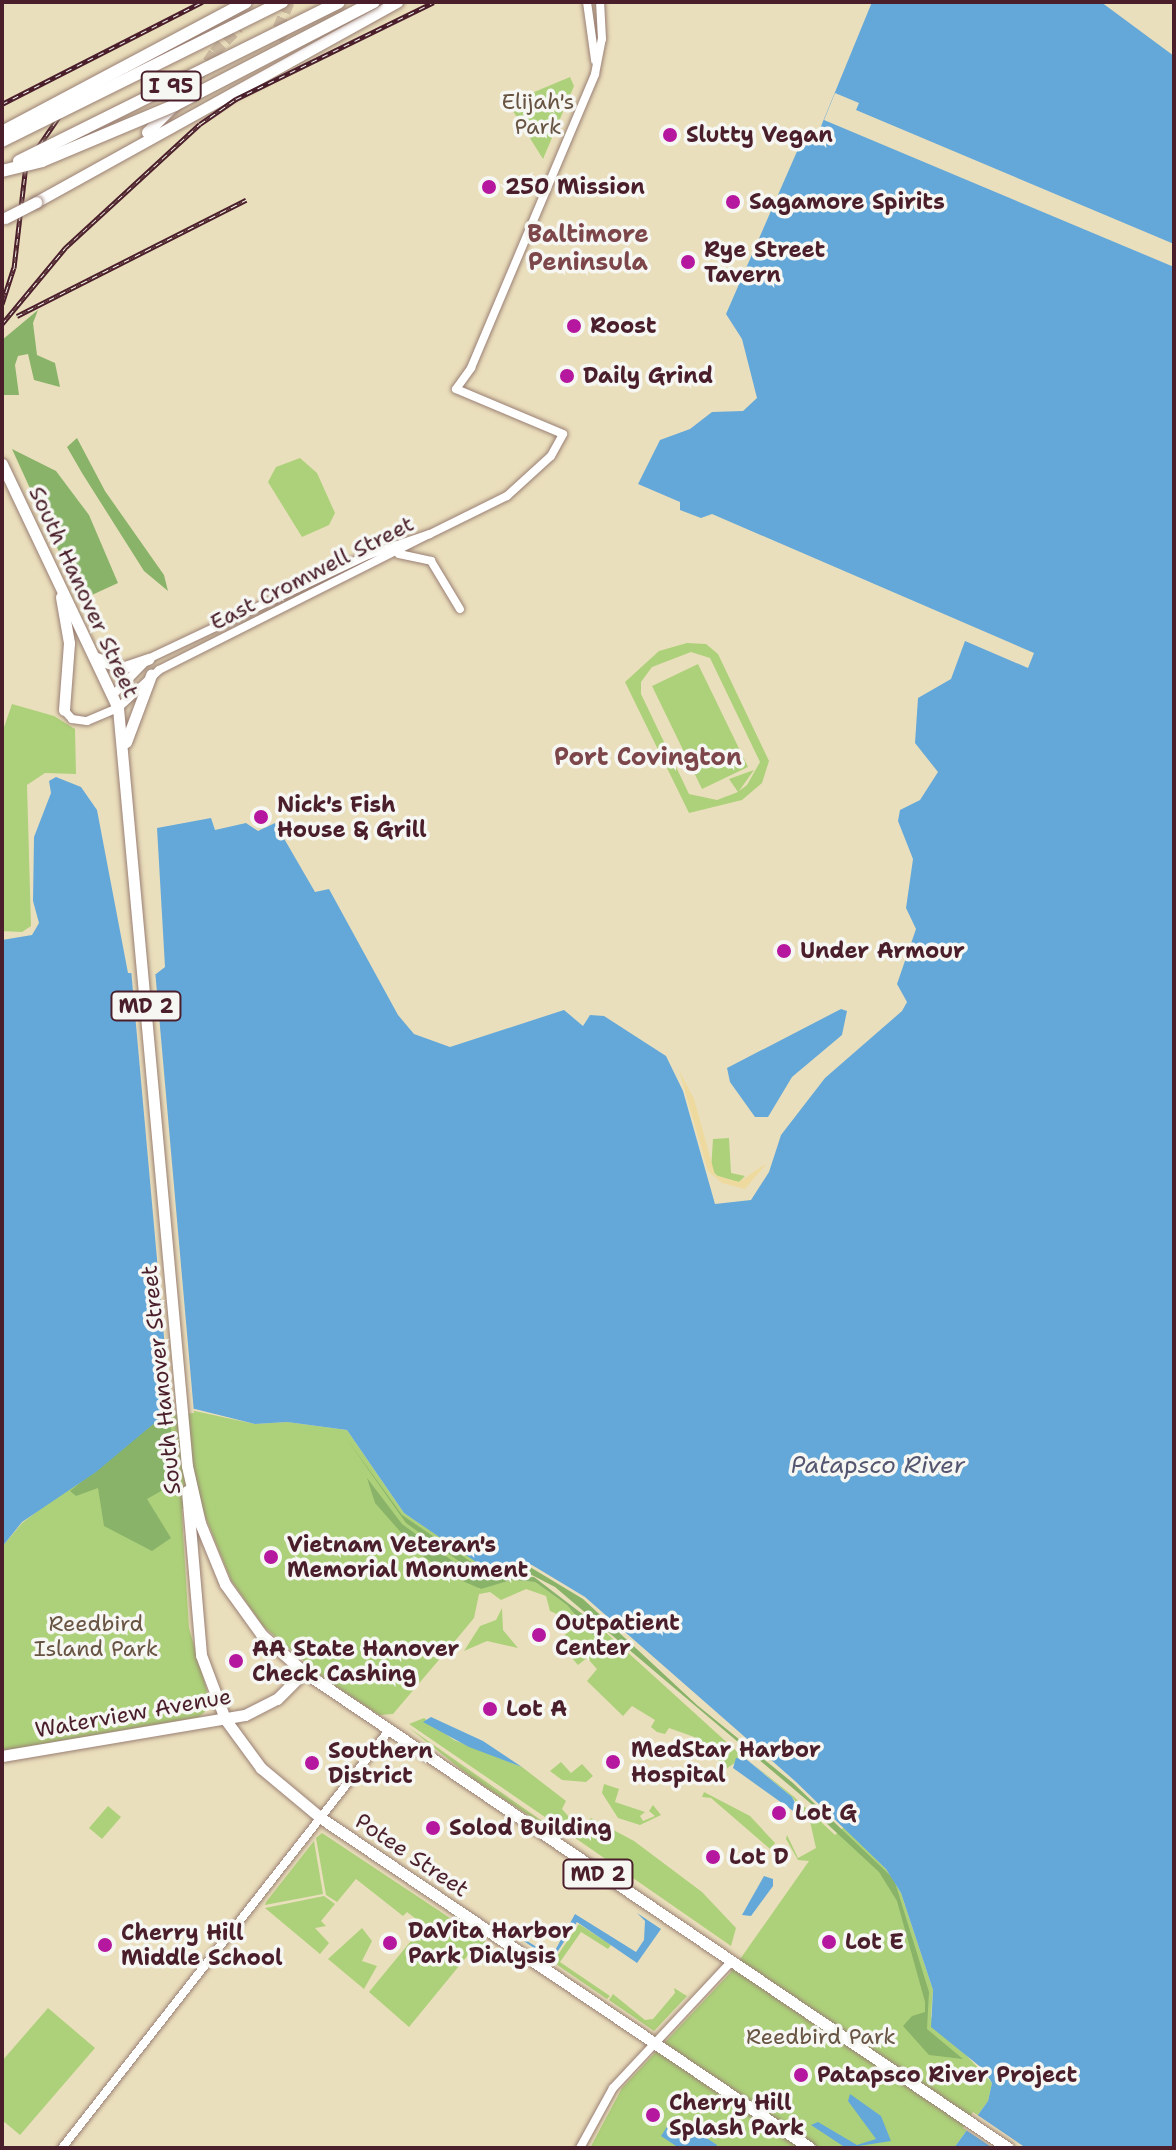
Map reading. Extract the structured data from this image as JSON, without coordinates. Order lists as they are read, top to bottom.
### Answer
{
  "streets": {
    "highway": ["I 95"],
    "main road": [
      "South Hanover Street",
      "MD 2",
      "Waterview Avenue",
      "Potee Street"
    ],
    "street": ["East Cromwell Street"]
  },
  "crossings": [
    ["East Cromwell Street", "South Hanover Street"],
    ["South Hanover Street", "Waterview Avenue"],
    ["South Hanover Street", "Potee Street"],
    ["Waterview Avenue", "Potee Street"]
  ],
  "districts": ["Baltimore Peninsula", "Port Covington"],
  "water": ["Patapsco River"],
  "parks": ["Elijah's Park", "Reedbird Island Park", "Reedbird Park"],
  "places": [
    "Slutty Vegan",
    "250 Mission",
    "Sagamore Spirits",
    "Rye Street Tavern",
    "Roost",
    "Daily Grind",
    "Nick's Fish House & Grill",
    "Under Armour",
    "Vietnam Veteran's Memorial Monument",
    "Outpatient Center",
    "AA State Hanover Check Cashing",
    "Lot A",
    "MedStar Harbor Hospital",
    "Southern District",
    "Lot G",
    "Solod Building",
    "Lot D",
    "Lot E",
    "DaVita Harbor Park Dialysis",
    "Cherry Hill Middle School",
    "Patapsco River Project",
    "Cherry Hill Splash Park"
  ]
}
